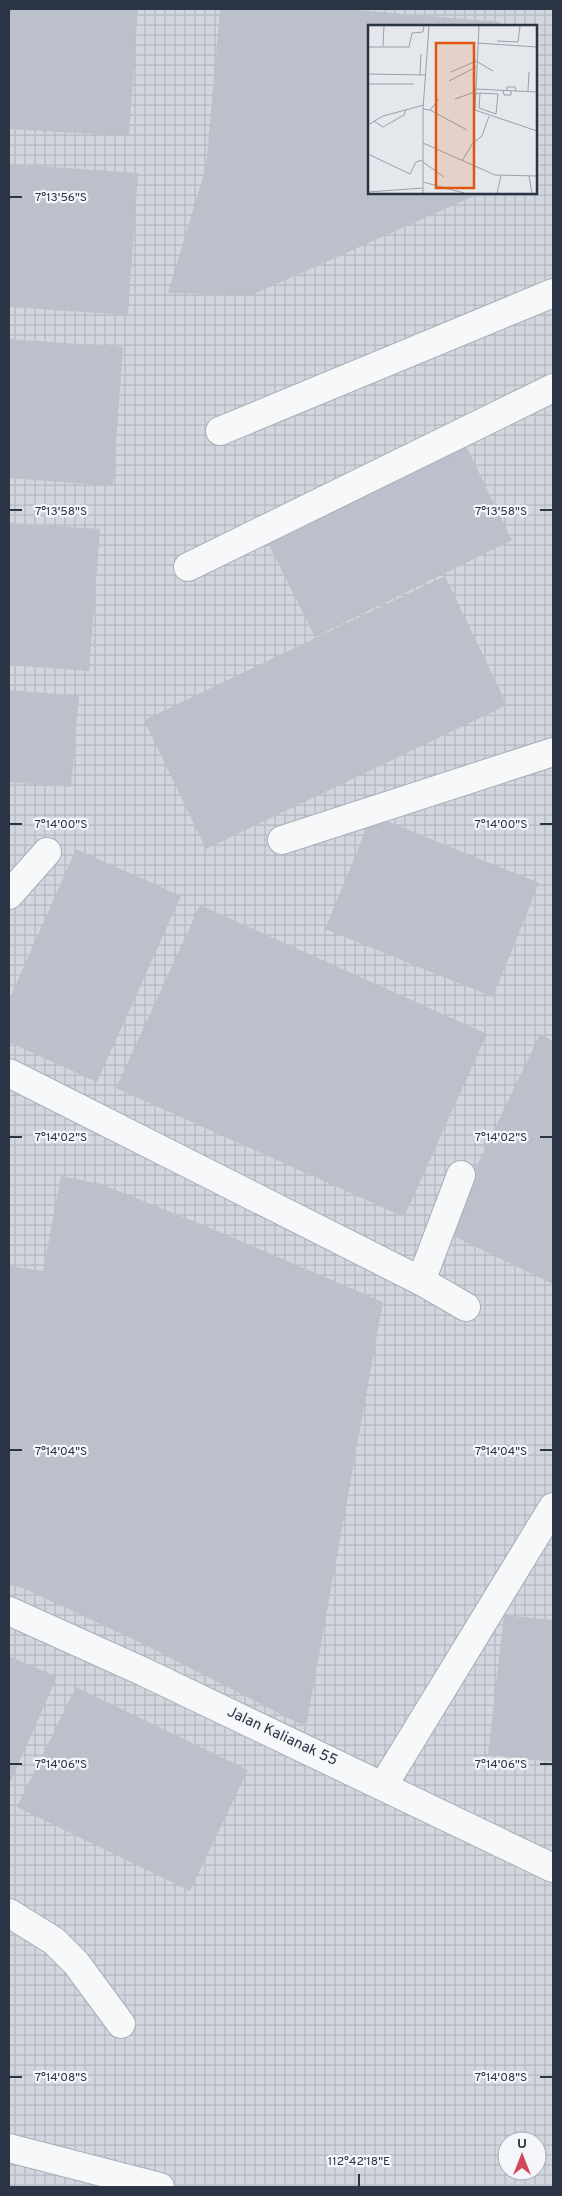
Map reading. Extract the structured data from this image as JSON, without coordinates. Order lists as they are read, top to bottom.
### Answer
{
  "streets": {
    "lane": ["Jalan Kalianak 55"]
  },
  "north": "top",
  "coordinates": [
    "7°13'56\"S",
    "7°13'58\"S",
    "7°14'00\"S",
    "7°14'02\"S",
    "7°14'04\"S",
    "7°14'06\"S",
    "7°14'08\"S",
    "112°42'18\"E"
  ]
}
